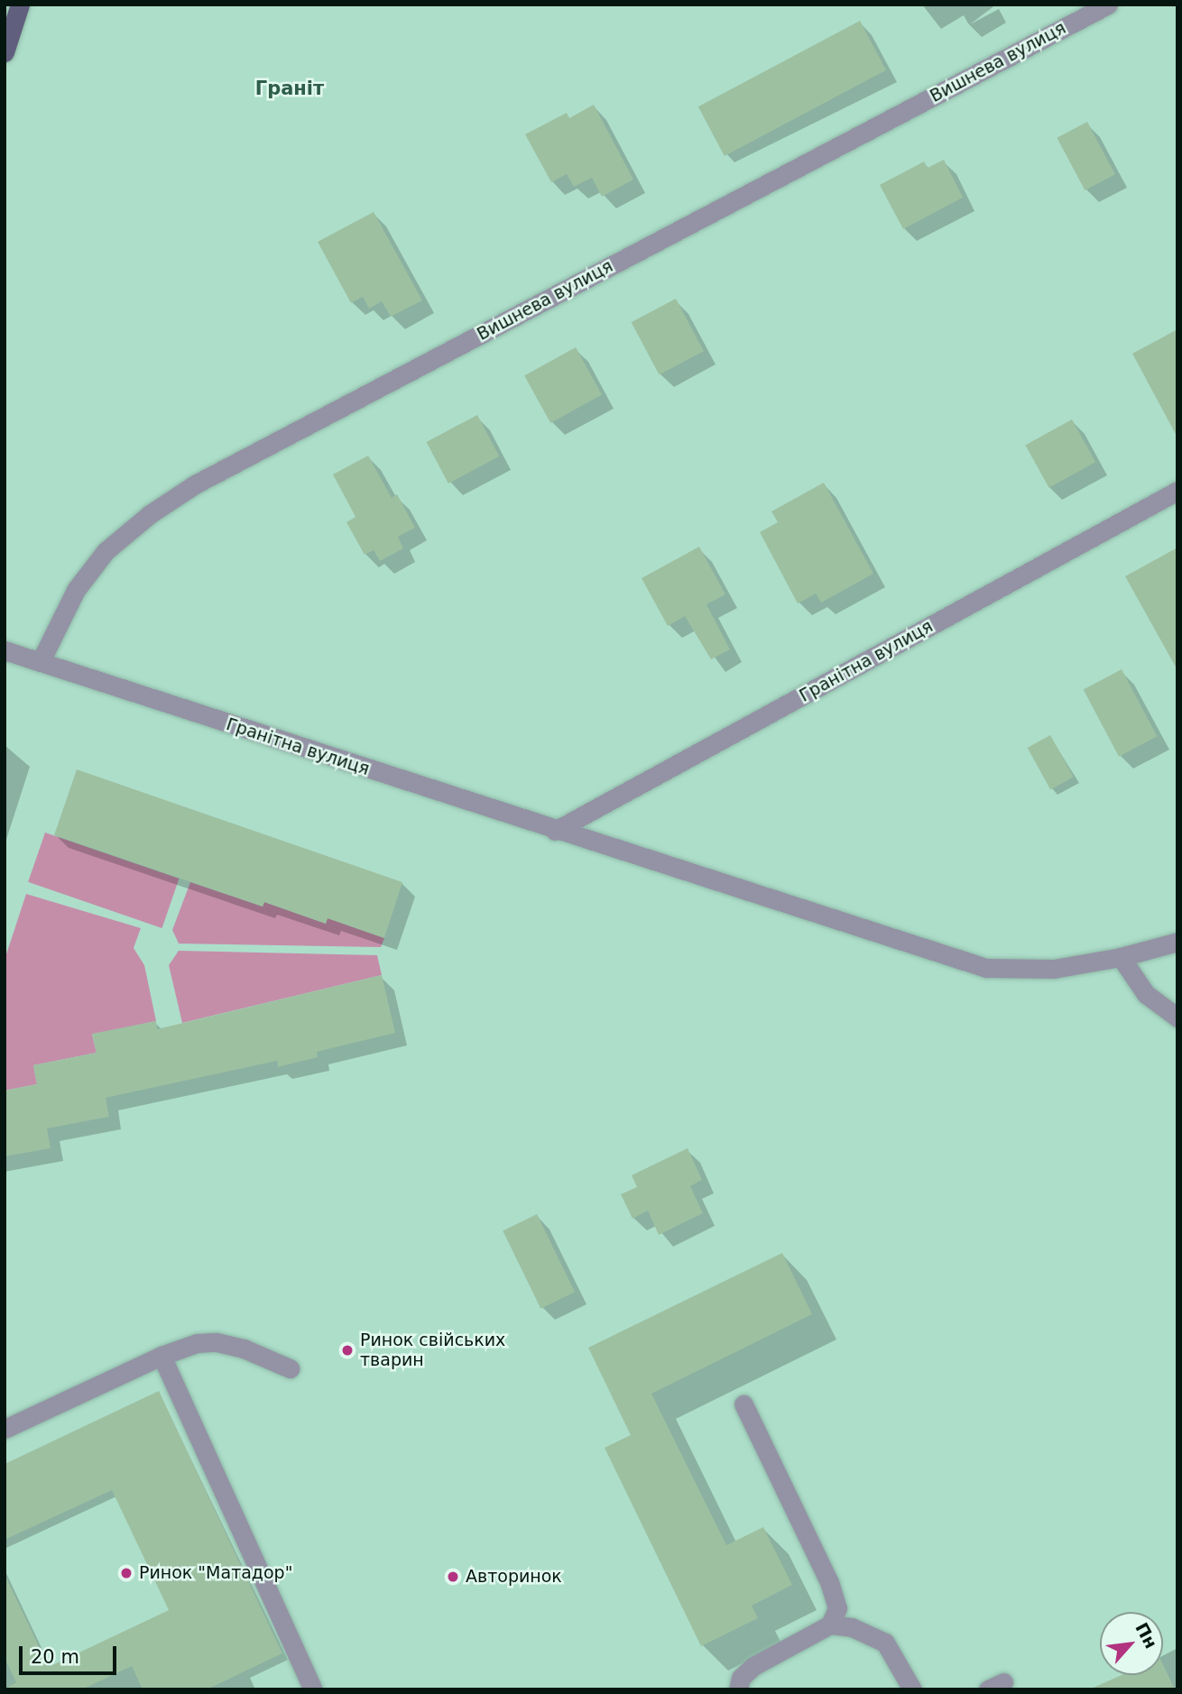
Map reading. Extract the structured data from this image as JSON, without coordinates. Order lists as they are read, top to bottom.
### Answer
{
  "streets": {
    "street": ["Вишнева вулиця", "Гранітна вулиця"]
  },
  "crossings": [
    ["Вишнева вулиця", "Гранітна вулиця"]
  ],
  "districts": ["Граніт"],
  "places": ["Ринок свійських тварин", "Ринок \"Матадор\"", "Авторинок"],
  "scale_bar": "20 m",
  "north": "top right"
}
